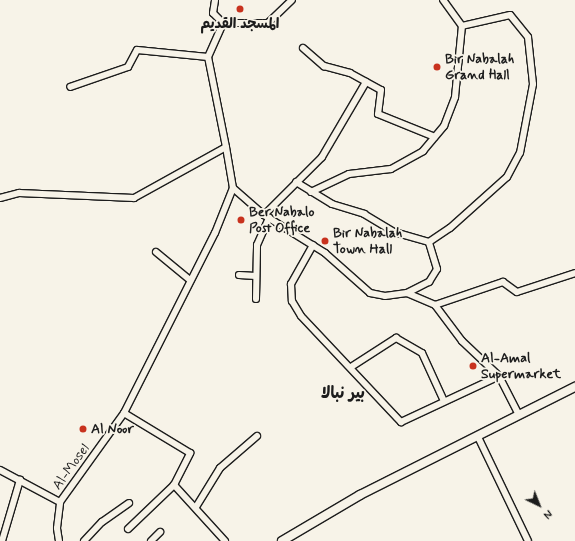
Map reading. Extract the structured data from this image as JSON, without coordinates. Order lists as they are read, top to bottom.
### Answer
{
  "streets": {
    "street": ["Al-Mosel"]
  },
  "districts": ["بير نبالا"],
  "places": [
    "المسجد القديم",
    "Bir Nabalah Grand Hall",
    "Ber Nabalo Post Office",
    "Bir Nabalah Town Hall",
    "Al-Amal Supermarket",
    "Al Noor"
  ],
  "north": "bottom right"
}
